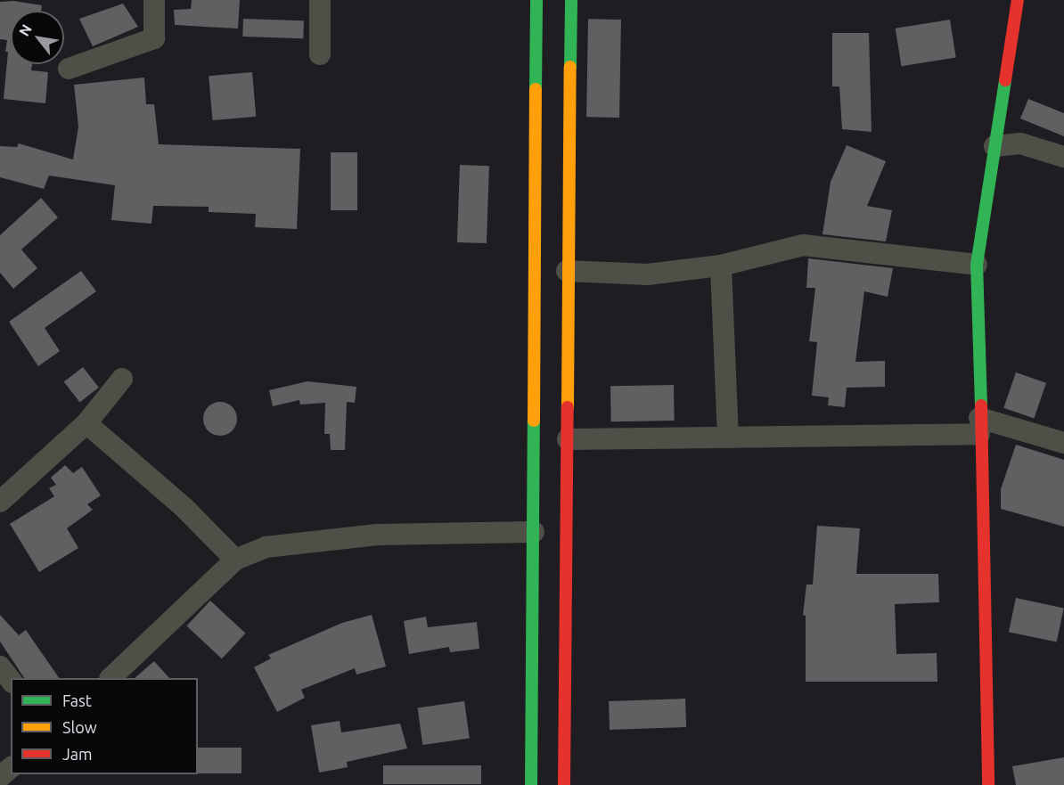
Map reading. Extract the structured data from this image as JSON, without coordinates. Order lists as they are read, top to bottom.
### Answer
{
  "legend": ["Fast", "Slow", "Jam"],
  "north": "top left"
}
